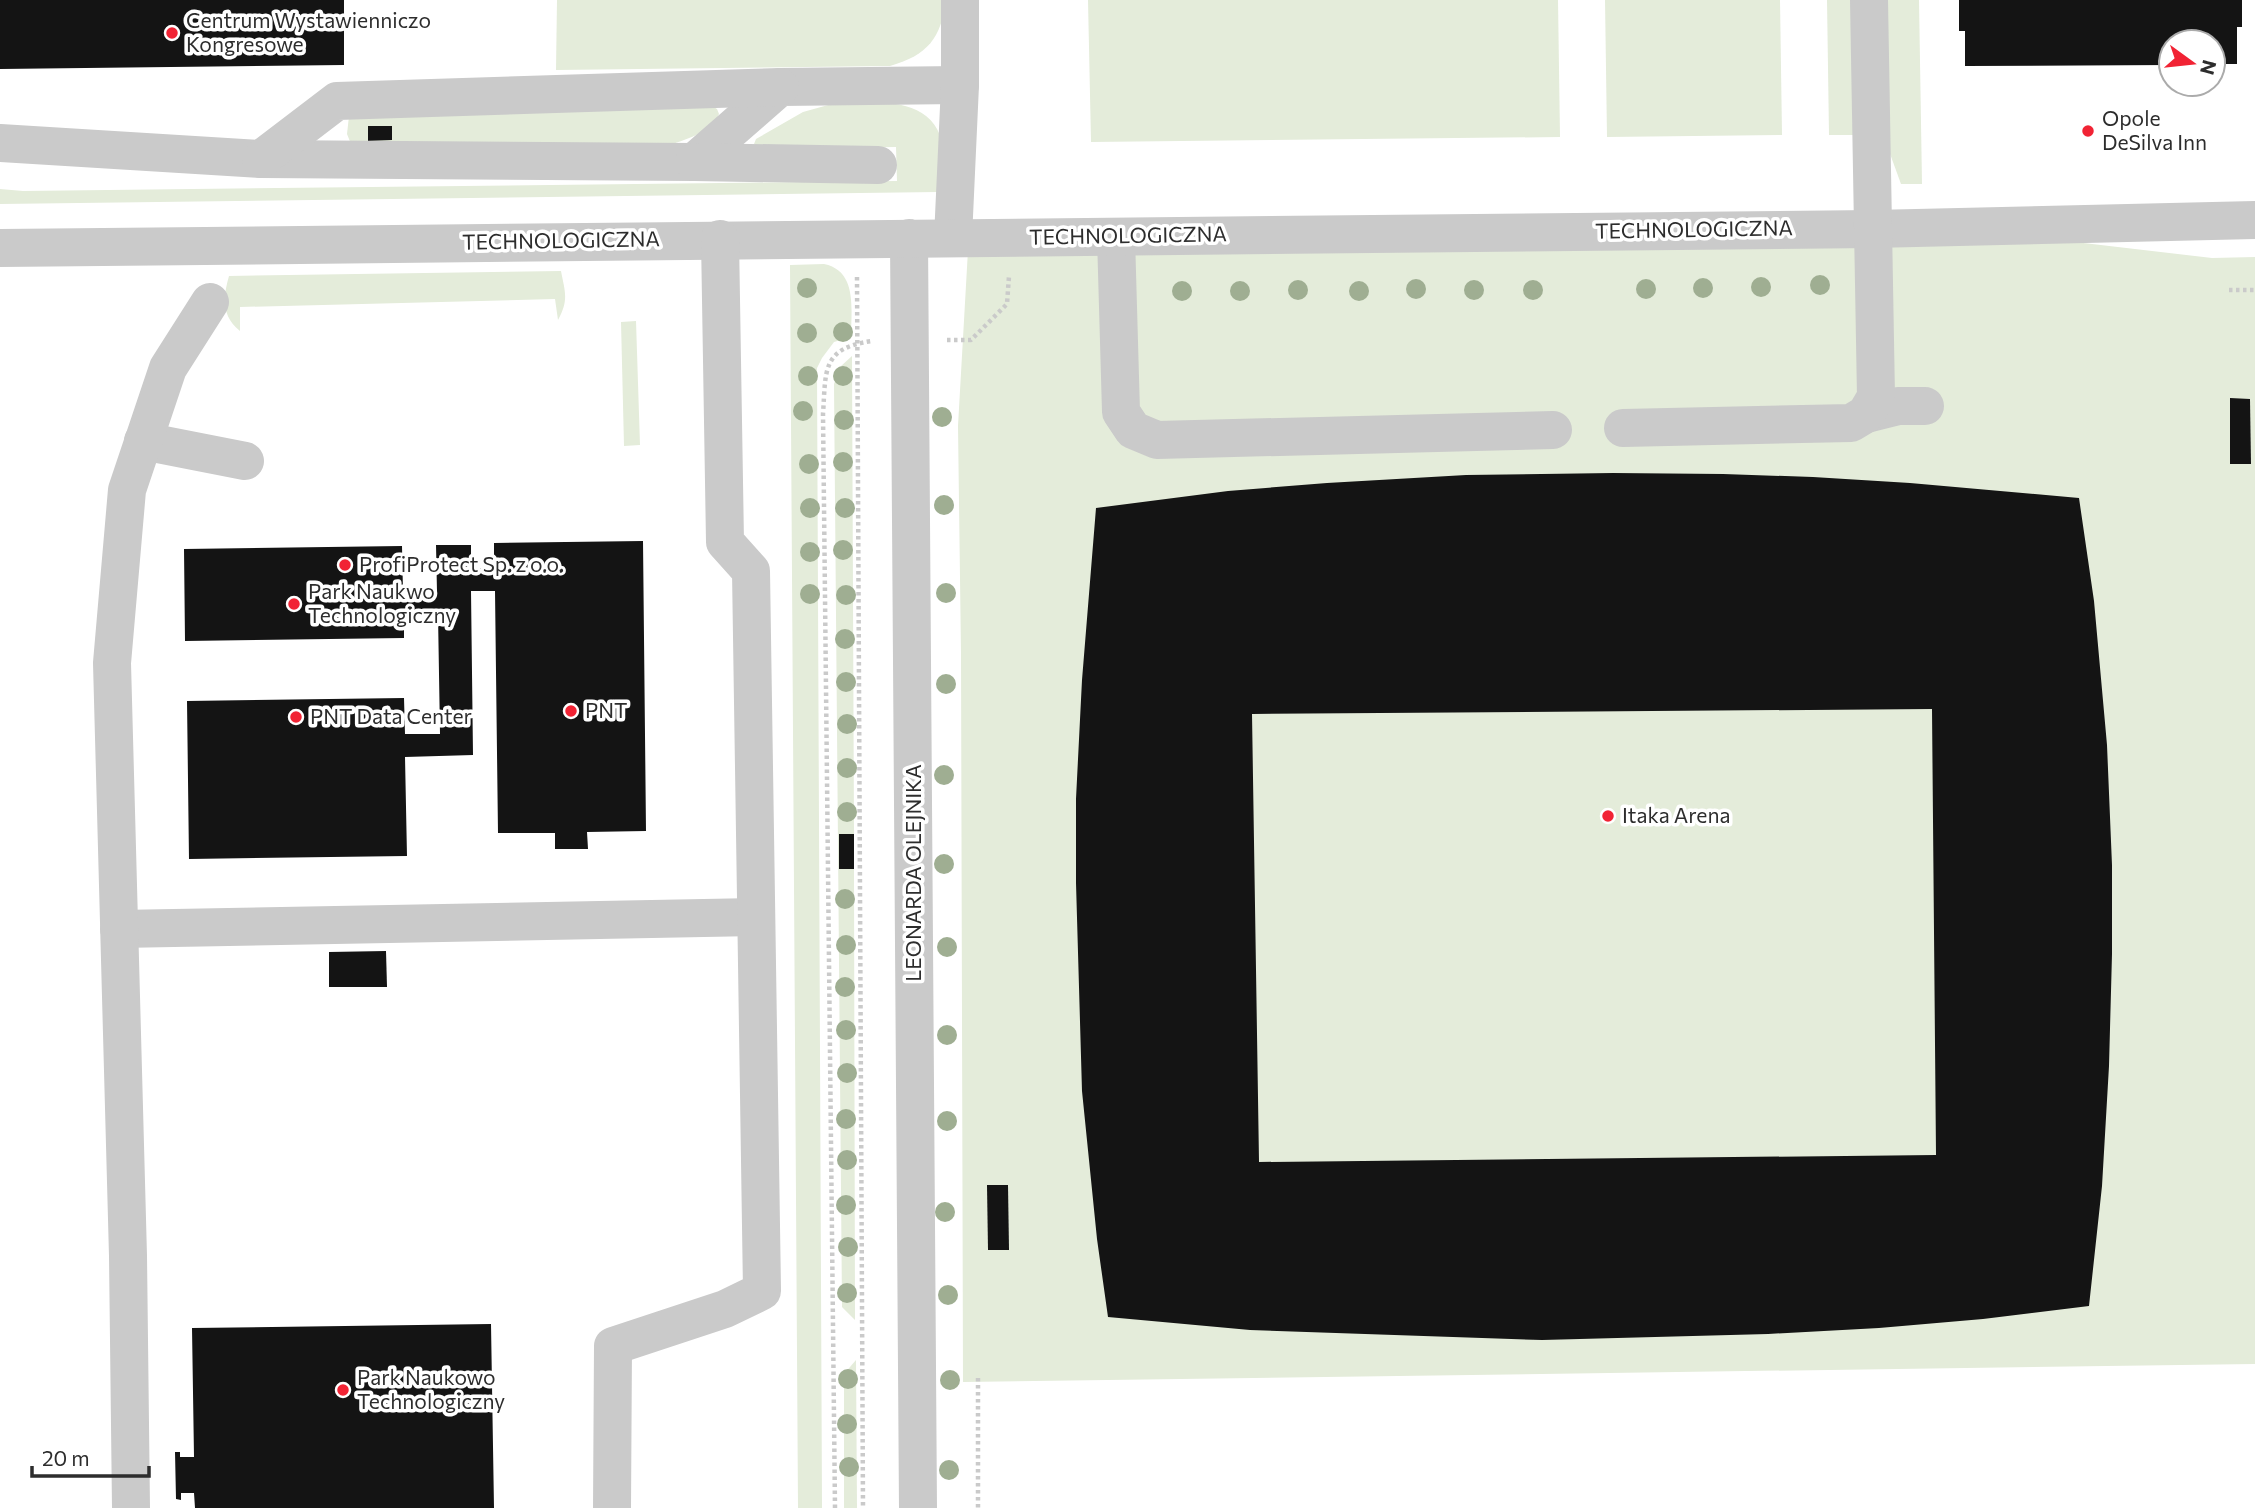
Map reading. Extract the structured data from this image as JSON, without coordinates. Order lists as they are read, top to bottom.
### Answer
{
  "streets": {
    "street": ["TECHNOLOGICZNA", "LEONARDA OLEJNIKA"]
  },
  "crossings": [
    ["TECHNOLOGICZNA", "LEONARDA OLEJNIKA"]
  ],
  "places": [
    "Centrum Wystawienniczo Kongresowe",
    "Opole DeSilva Inn",
    "ProfiProtect Sp. z o.o.",
    "Park Naukwo Technologiczny",
    "PNT",
    "PNT Data Center",
    "Itaka Arena",
    "Park Naukowo Technologiczny"
  ],
  "scale_bar": "20 m",
  "north": "right"
}
